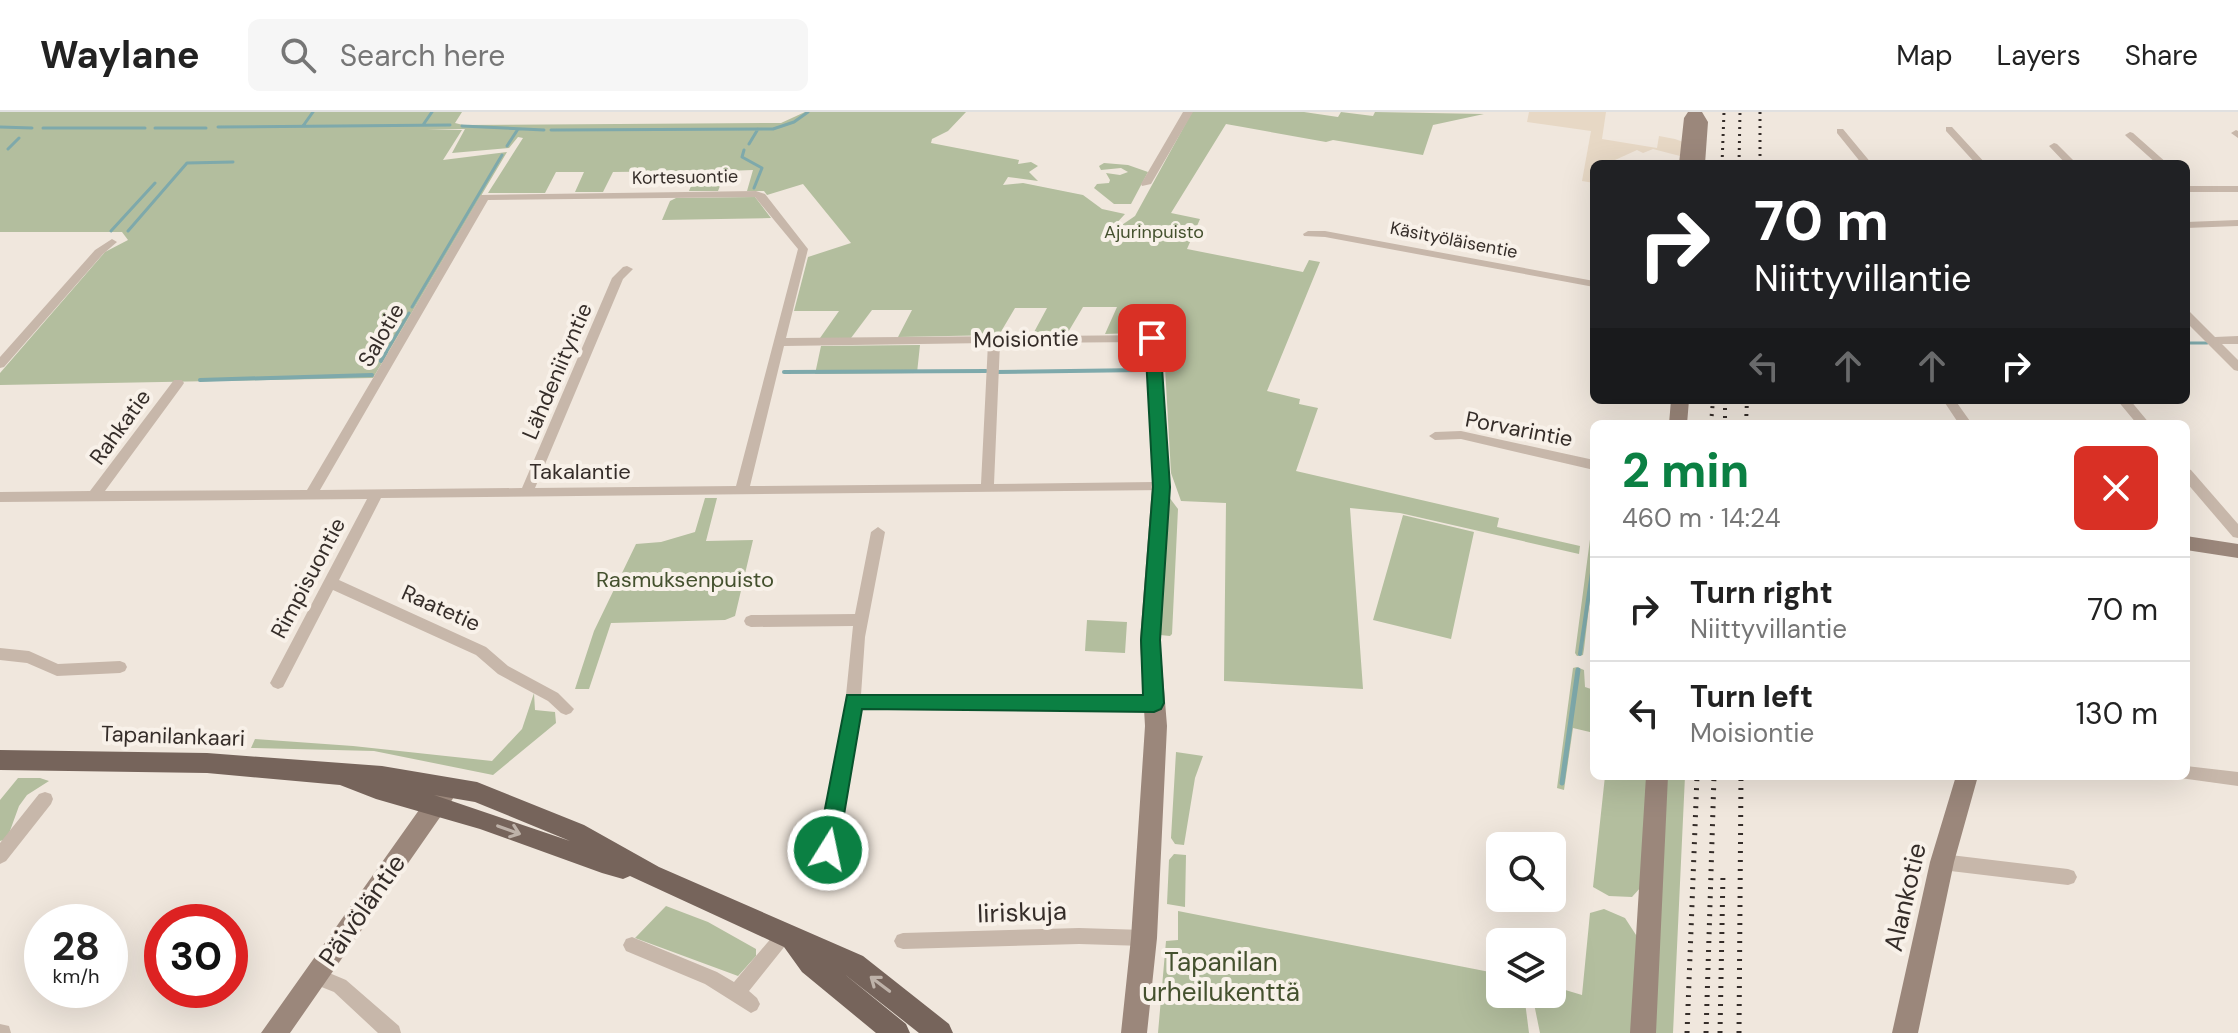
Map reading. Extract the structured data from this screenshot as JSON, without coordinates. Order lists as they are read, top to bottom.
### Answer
{
  "streets": {
    "main road": ["Tapanilankaari"],
    "street": [
      "Kortesuontie",
      "Käsityöläisentie",
      "Salotie",
      "Moisiontie",
      "Lähdeniityntie",
      "Rahkatie",
      "Porvarintie",
      "Takalantie",
      "Rimpisuontie",
      "Raatetie",
      "Alankotie",
      "Päivöläntie",
      "Iiriskuja"
    ]
  },
  "crossings": [
    ["Kortesuontie", "Salotie"],
    ["Kortesuontie", "Moisiontie"],
    ["Kortesuontie", "Takalantie"],
    ["Salotie", "Takalantie"],
    ["Moisiontie", "Takalantie"],
    ["Moisiontie", "Iiriskuja"],
    ["Lähdeniityntie", "Takalantie"],
    ["Rahkatie", "Takalantie"],
    ["Takalantie", "Rimpisuontie"],
    ["Rimpisuontie", "Raatetie"],
    ["Tapanilankaari", "Päivöläntie"]
  ],
  "parks": ["Ajurinpuisto", "Rasmuksenpuisto", "Tapanilan urheilukenttä"],
  "page": {
    "header": "Waylane",
    "search": "Search here",
    "nav": ["Map", "Layers", "Share"],
    "turn": ["70 m", "Niittyvillantie"],
    "heading": ["2 min", "460 m · 14:24"],
    "list": [
      {
        "name": "Turn right",
        "note": "Niittyvillantie",
        "value": "70 m"
      },
      {
        "name": "Turn left",
        "note": "Moisiontie",
        "value": "130 m"
      }
    ],
    "speed": "28 km/h",
    "limit": "30"
  }
}
